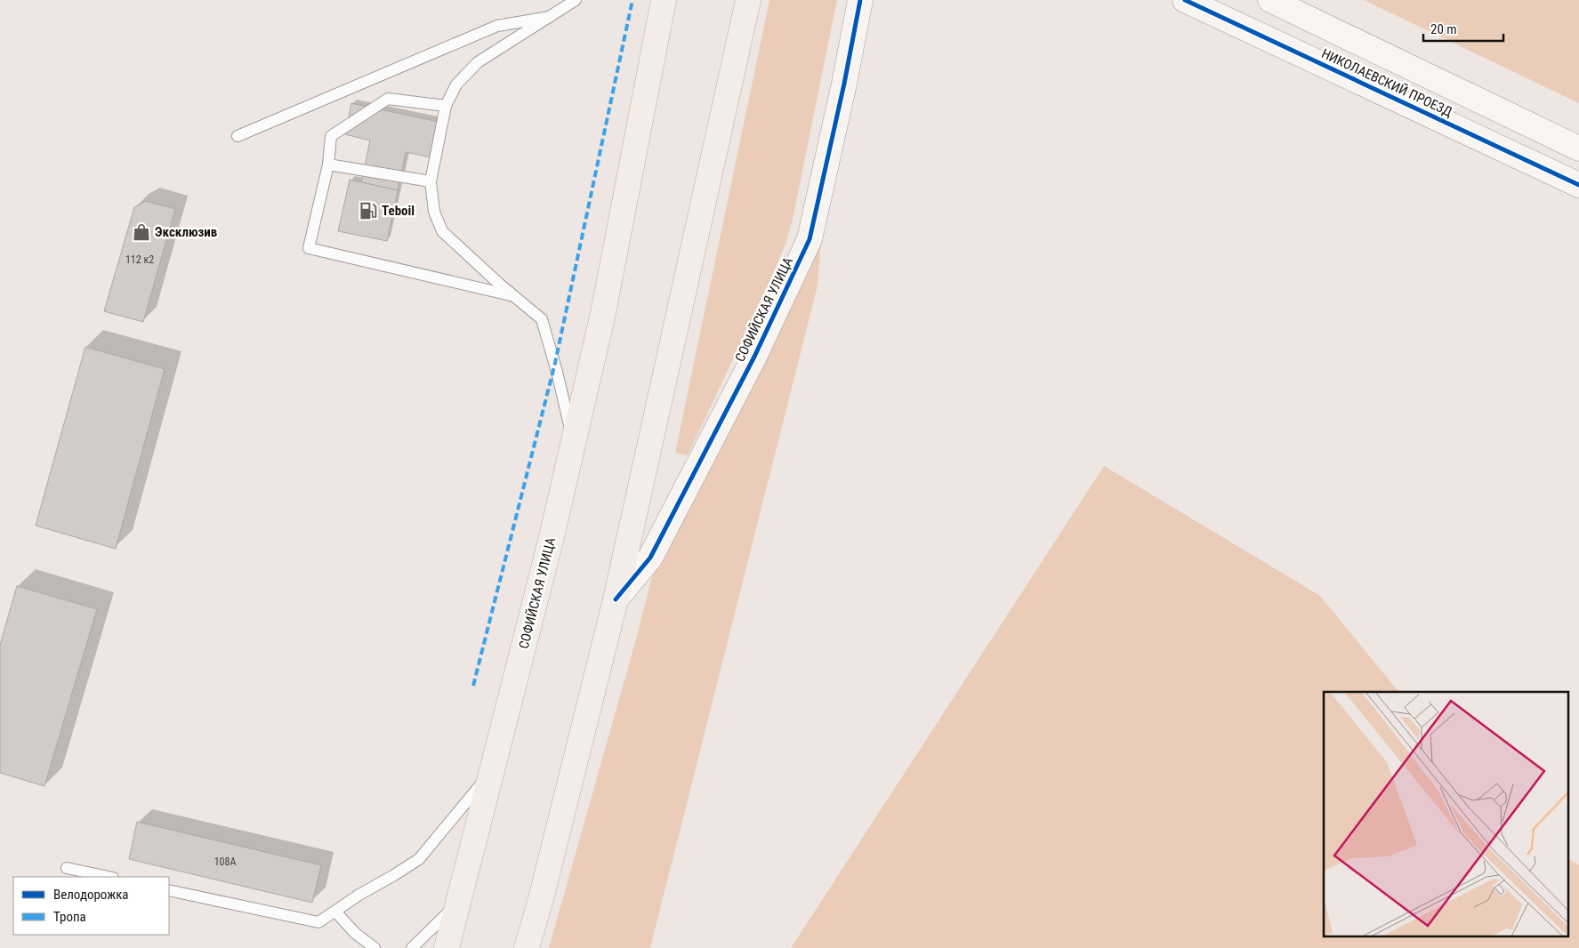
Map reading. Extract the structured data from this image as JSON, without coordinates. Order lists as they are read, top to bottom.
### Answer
{
  "streets": {
    "main road": ["СОФИЙСКАЯ УЛИЦА"],
    "street": ["НИКОЛАЕВСКИЙ ПРОЕЗД"]
  },
  "places": {
    "fuel station": ["Teboil"],
    "shop": ["Эксклюзив"]
  },
  "house_numbers": ["112 к2", "108А"],
  "legend": ["Велодорожка", "Тропа"],
  "scale_bar": "20 m"
}
